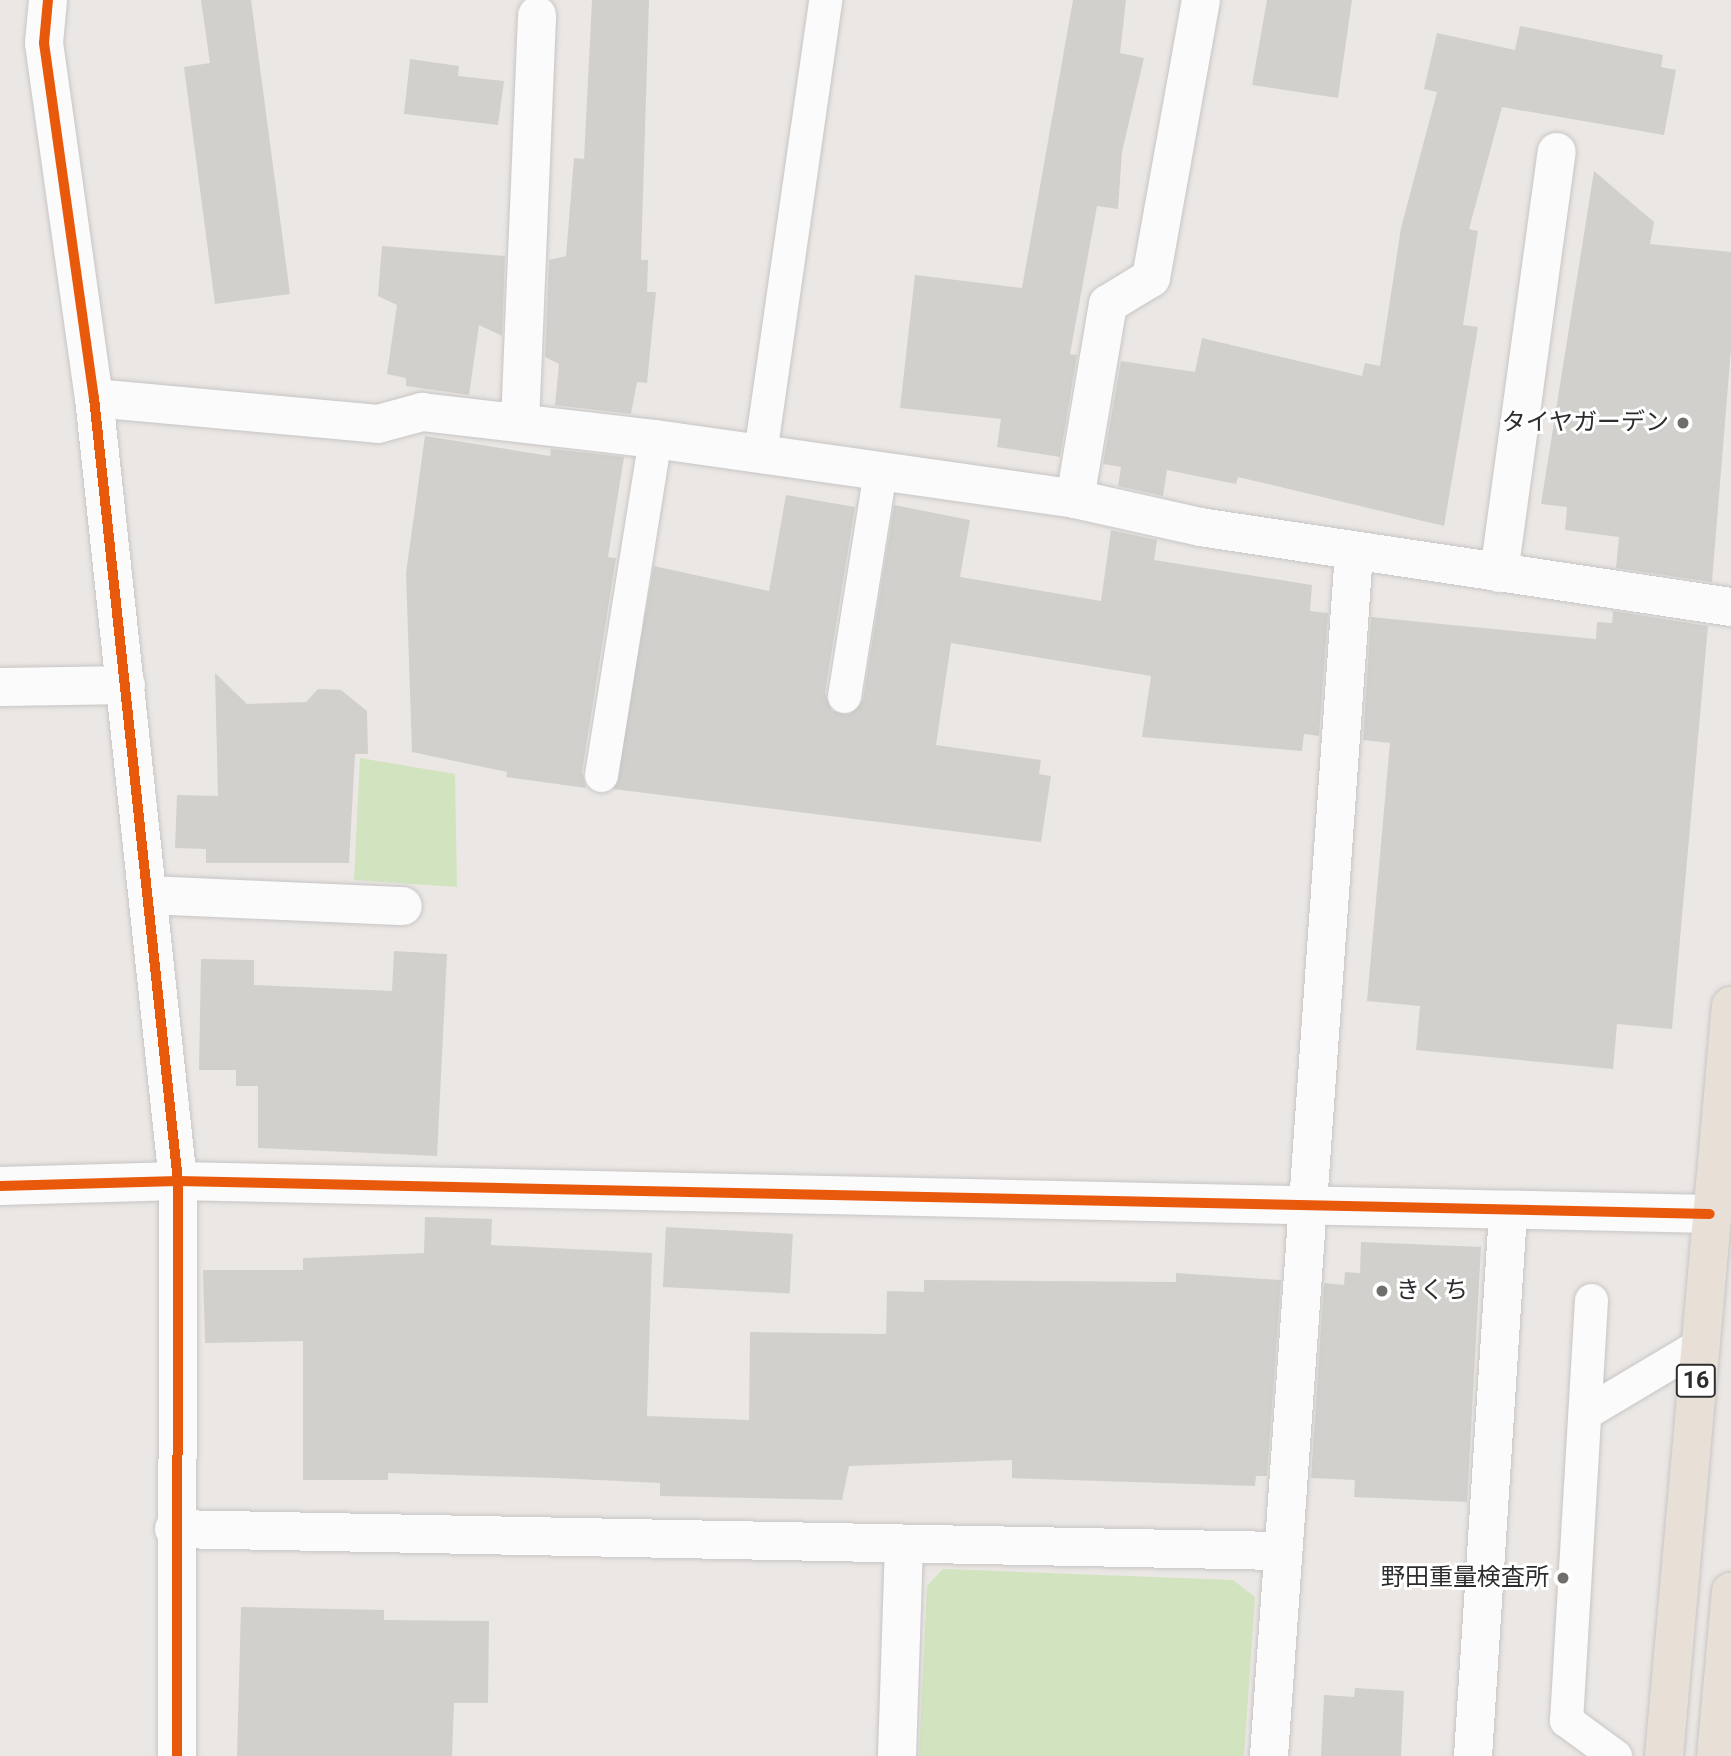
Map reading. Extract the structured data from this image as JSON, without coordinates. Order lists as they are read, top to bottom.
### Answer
{
  "streets": {
    "highway": ["16"]
  },
  "places": ["タイヤガーデン", "きくち", "野田重量検査所"]
}
